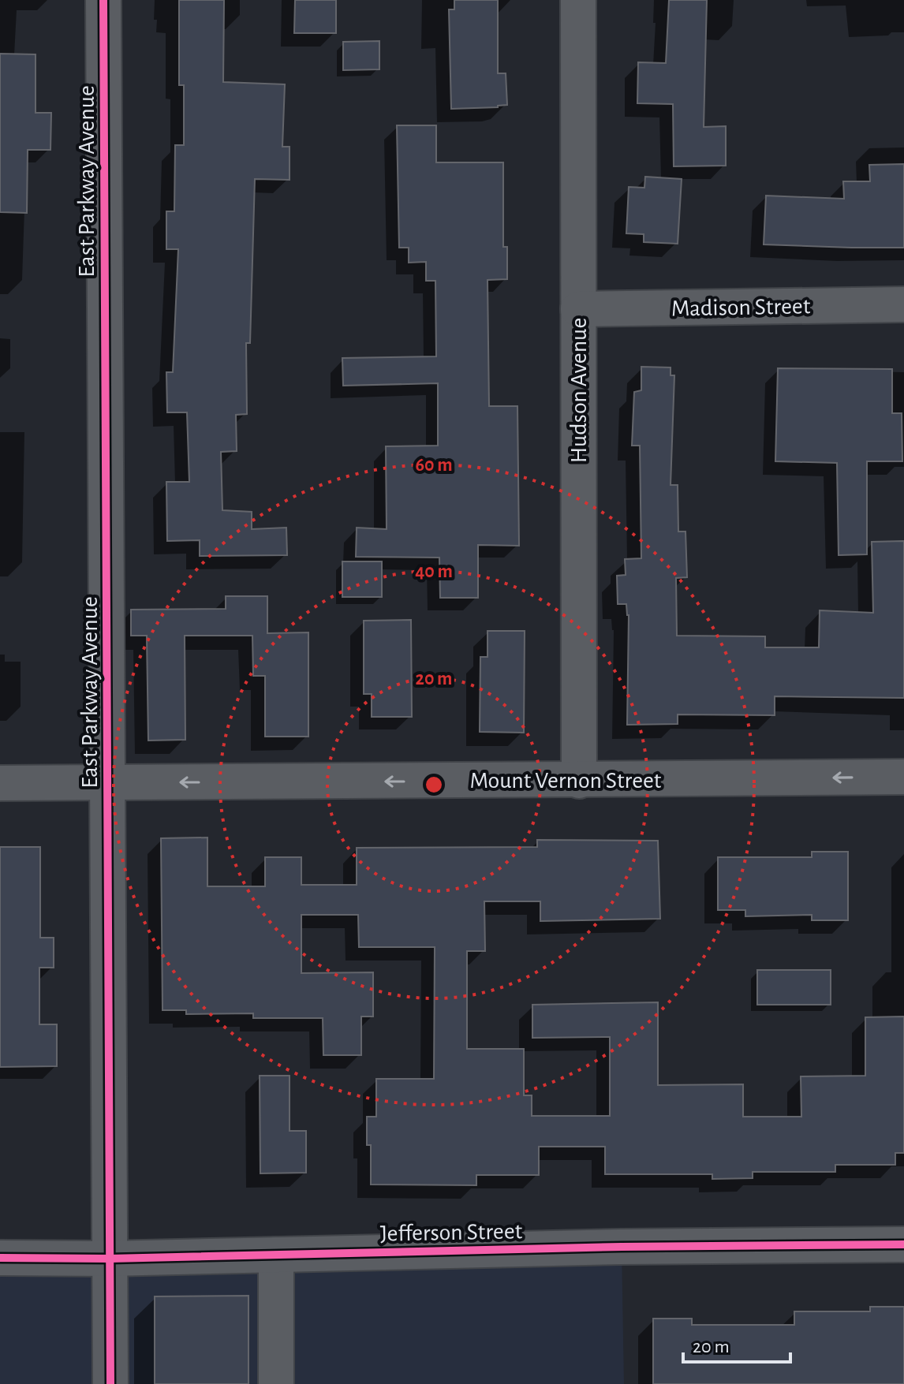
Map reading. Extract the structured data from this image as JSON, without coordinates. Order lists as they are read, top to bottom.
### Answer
{
  "streets": {
    "street": [
      "East Parkway Avenue",
      "Madison Street",
      "Hudson Avenue",
      "Mount Vernon Street",
      "Jefferson Street"
    ]
  },
  "crossings": [
    ["East Parkway Avenue", "Mount Vernon Street"],
    ["East Parkway Avenue", "Jefferson Street"],
    ["Madison Street", "Hudson Avenue"],
    ["Hudson Avenue", "Mount Vernon Street"]
  ],
  "one_way": ["Mount Vernon Street"],
  "scale_bar": "20 m",
  "rings": ["60 m", "40 m", "20 m"]
}
